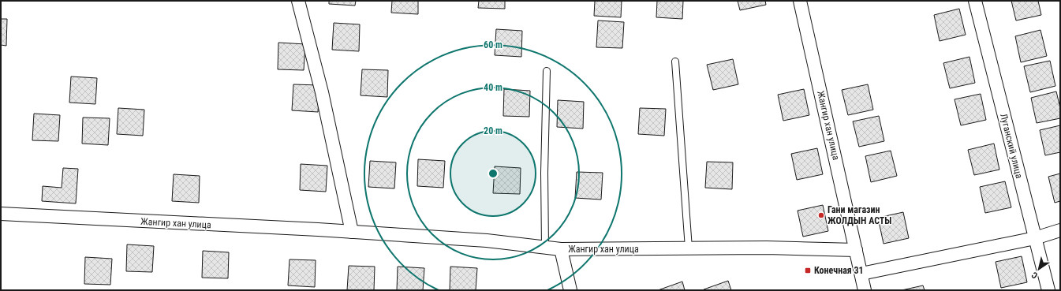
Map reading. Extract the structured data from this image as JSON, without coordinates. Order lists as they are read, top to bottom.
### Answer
{
  "streets": {
    "street": ["Жангир хан улица", "Луганский улица"]
  },
  "places": {
    "other": ["Гани магазин ЖОЛДЫН АСТЫ"],
    "transit": ["Конечная 31"]
  },
  "north": "bottom left",
  "rings": ["60 m", "40 m", "20 m"]
}
